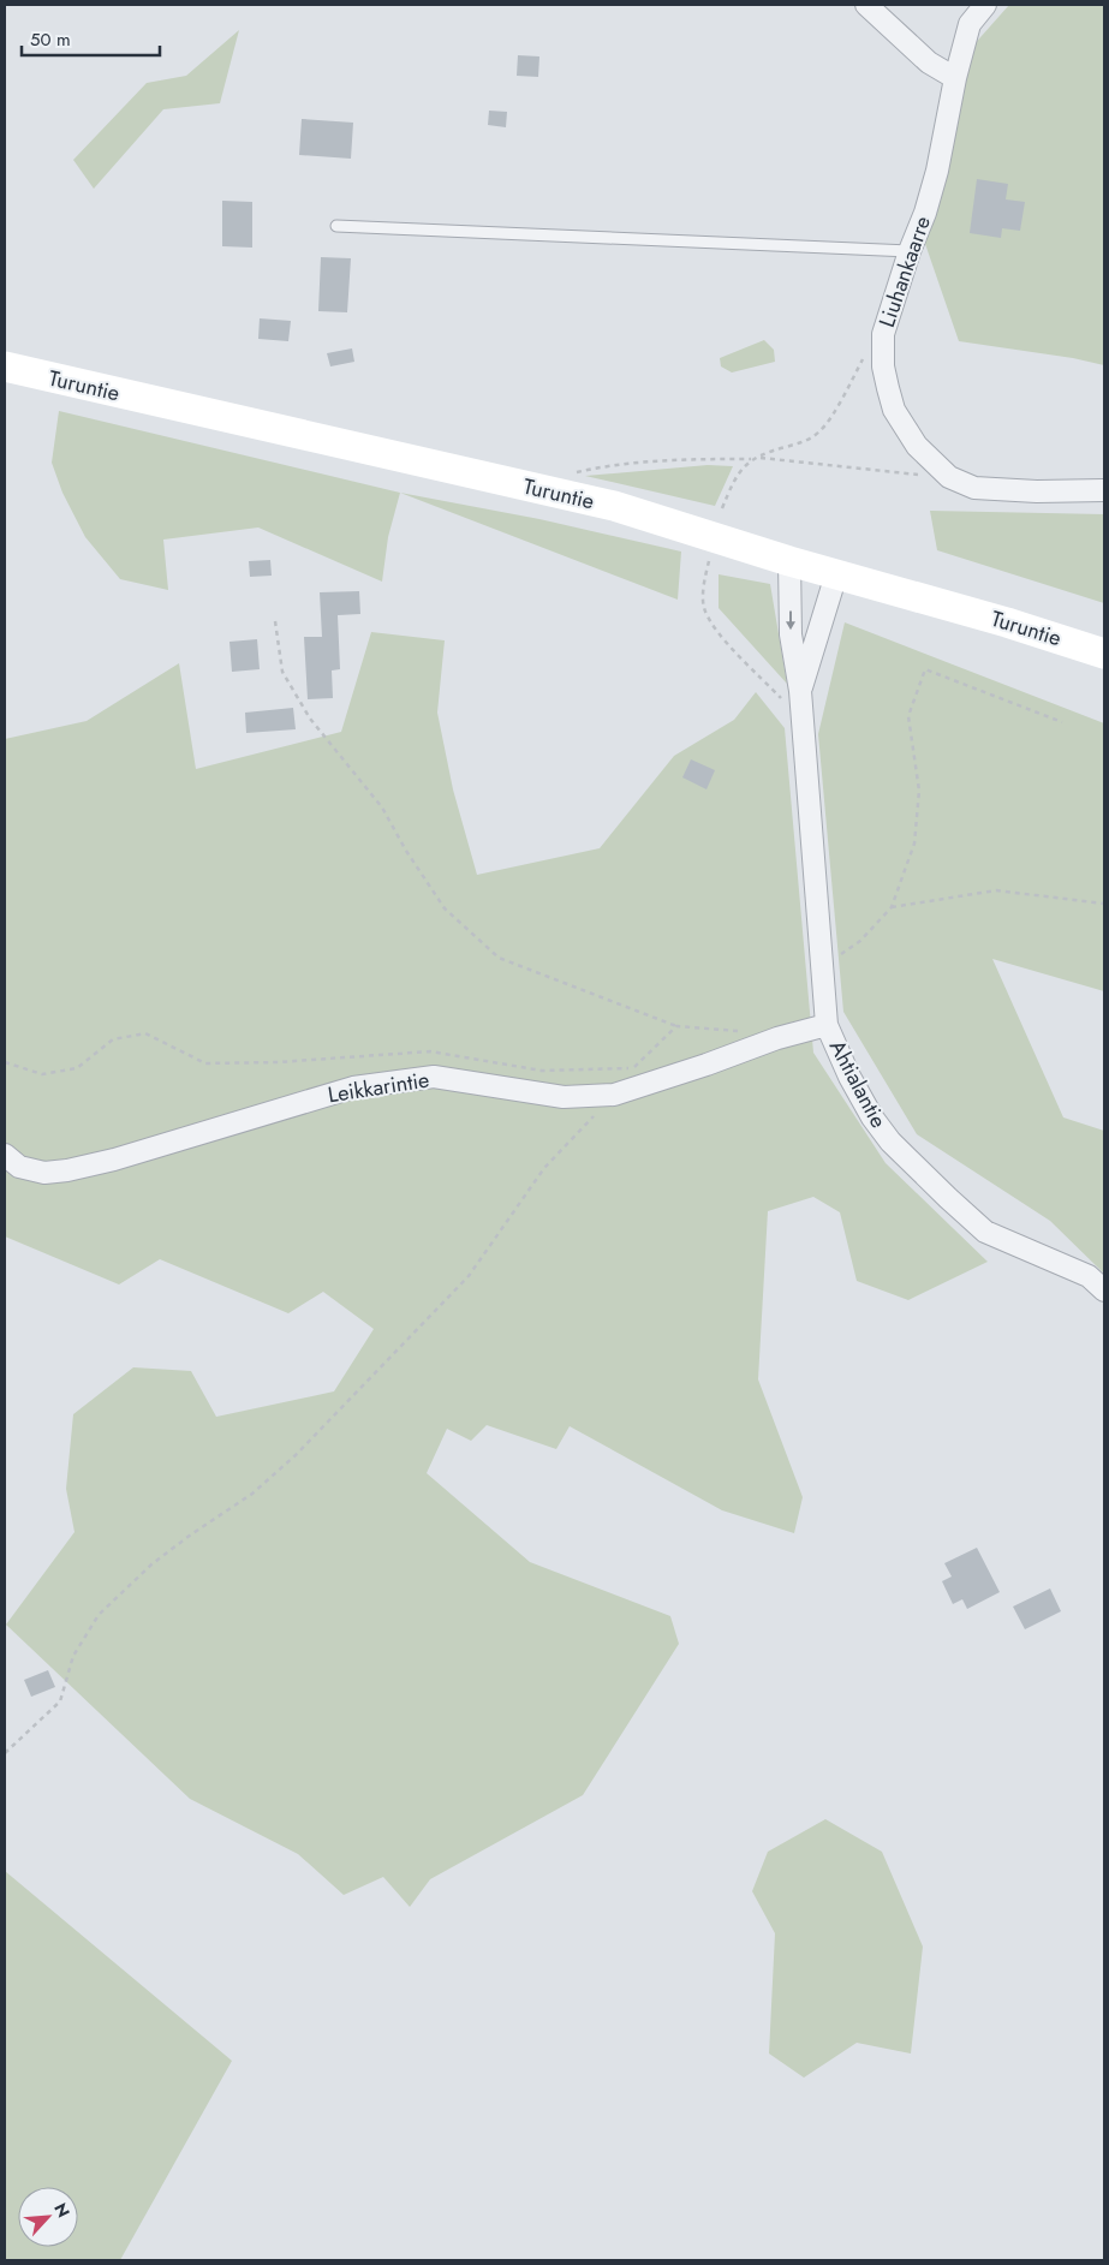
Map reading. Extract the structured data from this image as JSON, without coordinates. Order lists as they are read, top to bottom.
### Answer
{
  "streets": {
    "main road": ["Turuntie"],
    "street": ["Liuhankaarre", "Ahtialantie", "Leikkarintie"]
  },
  "crossings": [
    ["Turuntie", "Ahtialantie"],
    ["Ahtialantie", "Leikkarintie"]
  ],
  "scale_bar": "50 m",
  "north": "top right"
}
